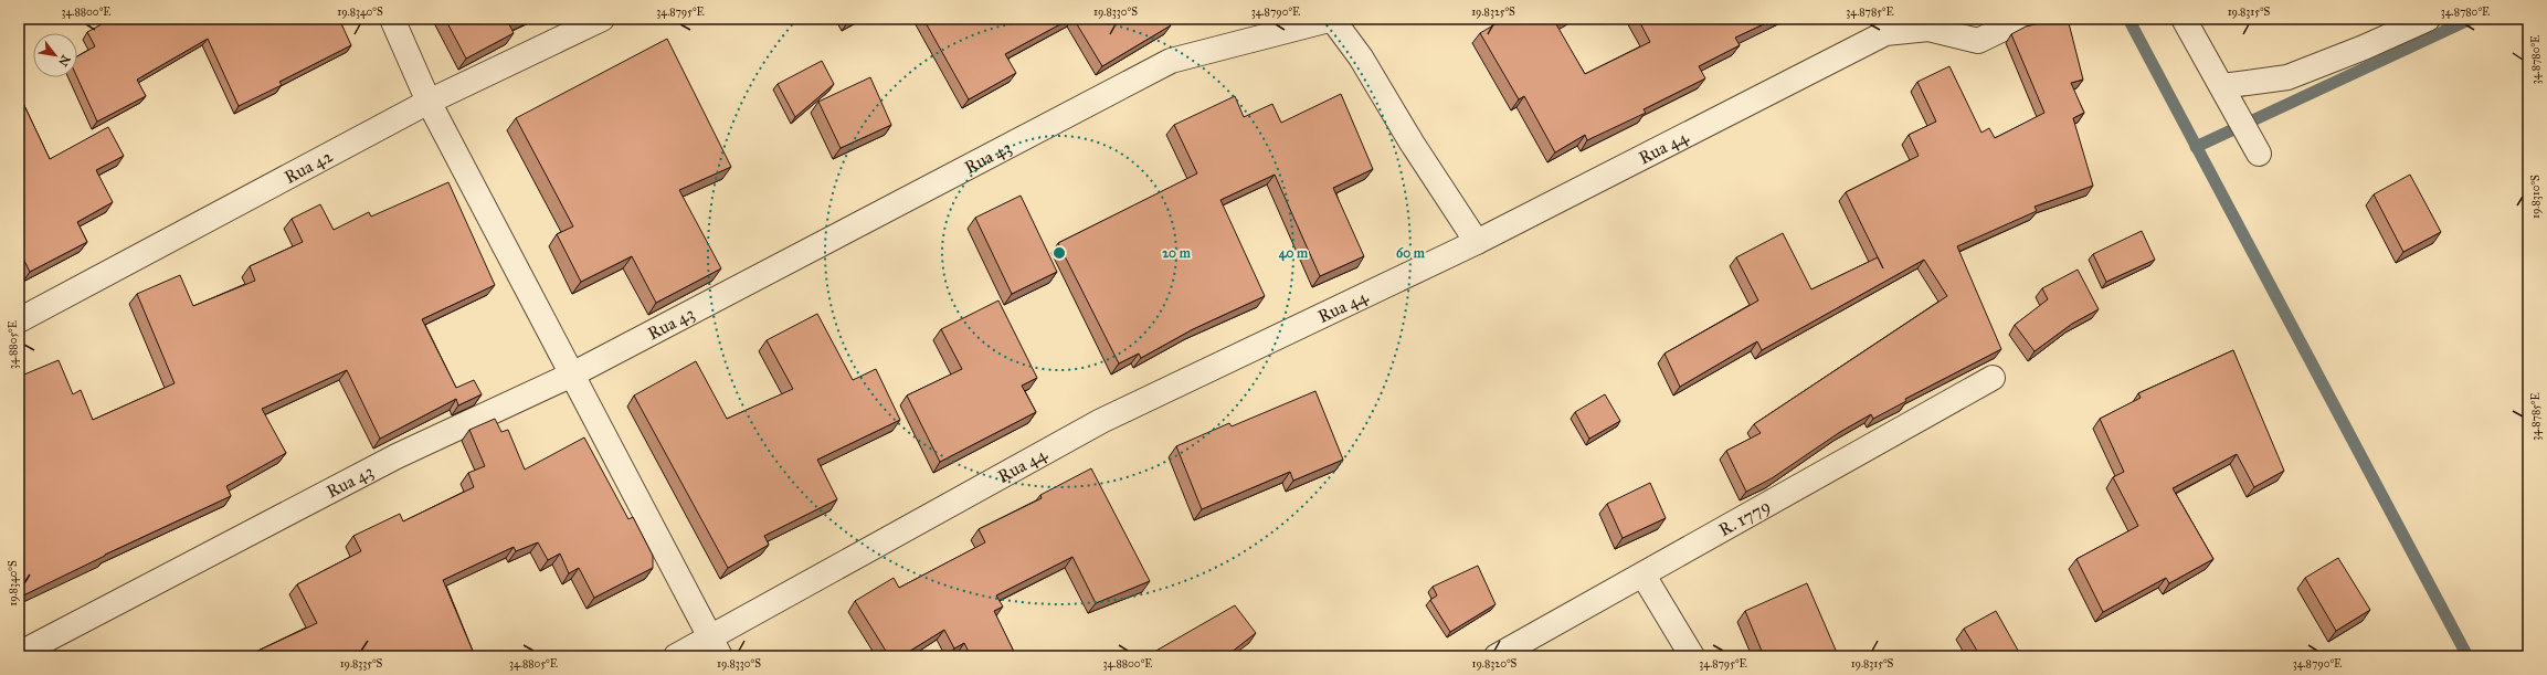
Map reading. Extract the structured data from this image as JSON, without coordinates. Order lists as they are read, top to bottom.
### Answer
{
  "streets": {
    "street": [
      "Rua 44",
      "Rua 43",
      "Rua 42",
      "R. 1779"
    ]
  },
  "north": "bottom right",
  "coordinates": [
    "34.8800°E",
    "19.8340°S",
    "34.8795°E",
    "19.8330°S",
    "34.8790°E",
    "19.8325°S",
    "34.8785°E",
    "19.8315°S",
    "34.8780°E",
    "19.8310°S",
    "34.8805°E",
    "19.8335°S",
    "19.8320°S"
  ],
  "rings": ["20 m", "40 m", "60 m"]
}
